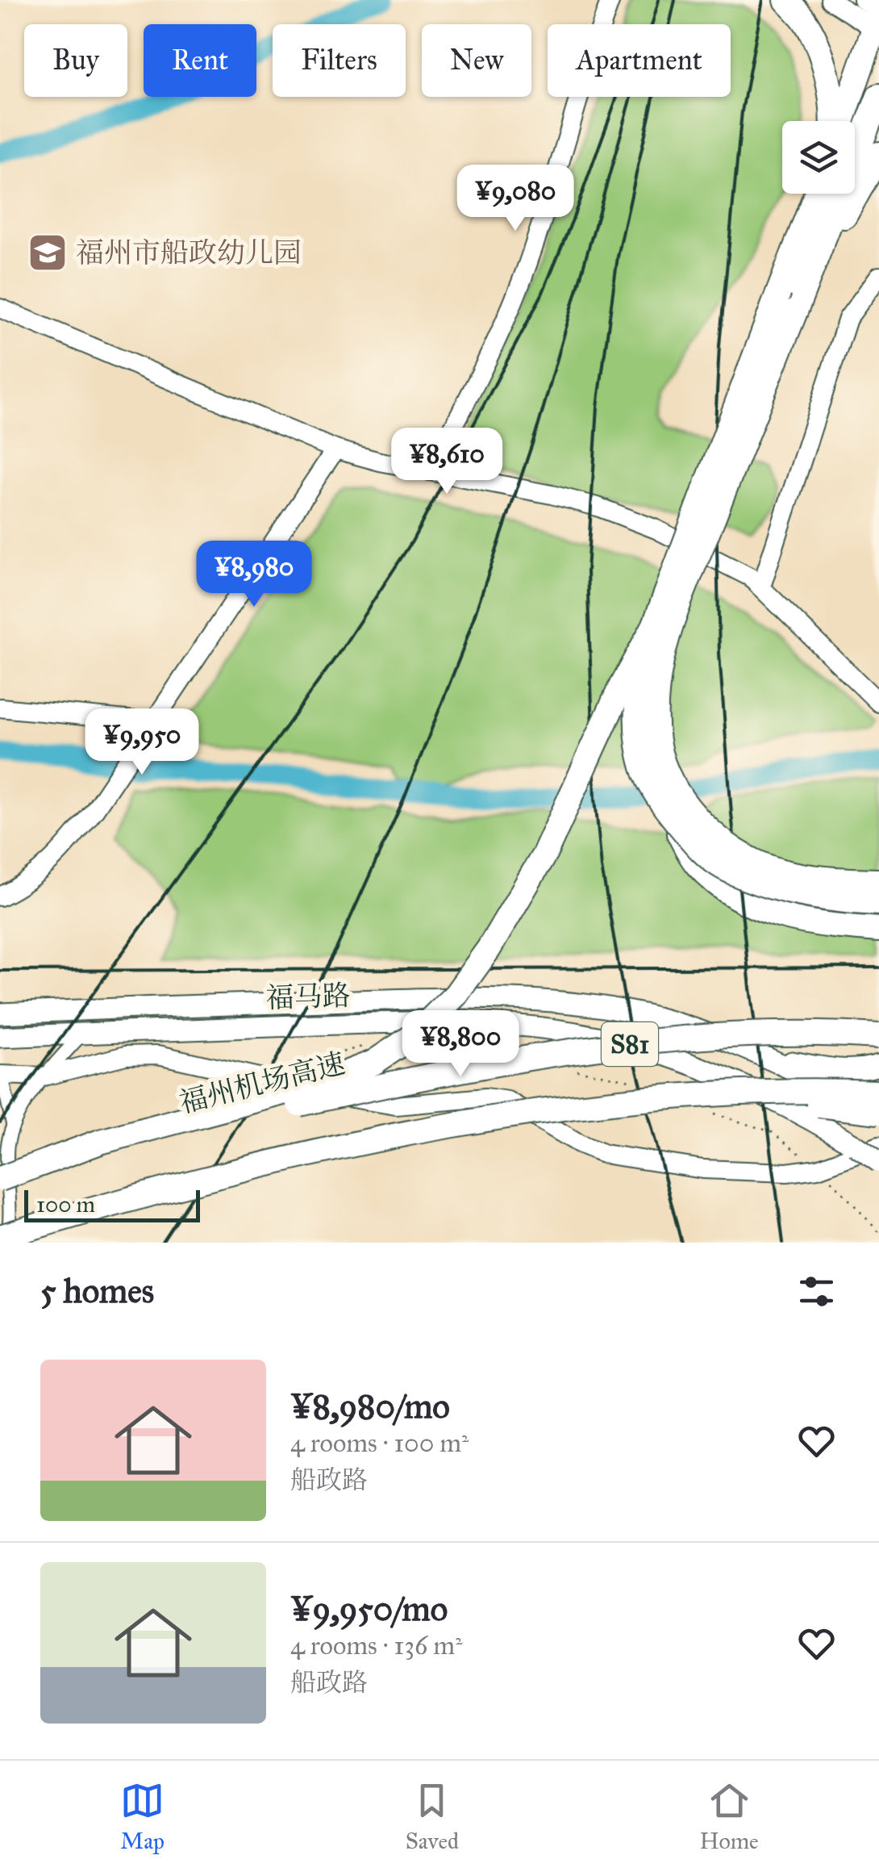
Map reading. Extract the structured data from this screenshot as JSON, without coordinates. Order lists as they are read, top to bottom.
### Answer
{
  "streets": {
    "highway": ["S81", "福州机场高速"],
    "main road": ["福马路"]
  },
  "places": {
    "school or university": ["福州市船政幼儿园"]
  },
  "scale_bar": "100 m",
  "page": {
    "chip": [
      "Buy",
      "Rent",
      "Filters",
      "New",
      "Apartment"
    ],
    "price": [
      "¥9,080",
      "¥8,610",
      "¥8,980",
      "¥9,950",
      "¥8,800"
    ],
    "scale": "100 m",
    "heading": "5 homes",
    "list": [
      {
        "name": "¥8,980/mo",
        "note": "4 rooms · 100 m² · 船政路"
      },
      {
        "name": "¥9,950/mo",
        "note": "4 rooms · 136 m² · 船政路"
      }
    ],
    "tabs": ["Map", "Saved", "Home"]
  }
}
